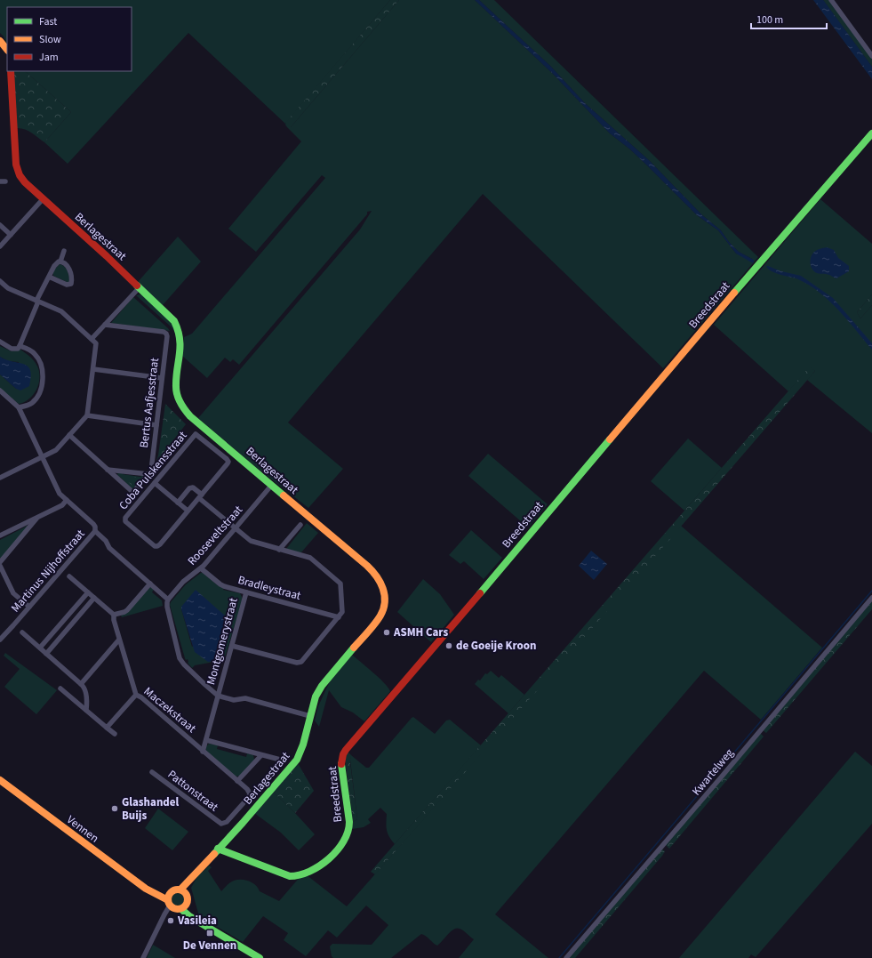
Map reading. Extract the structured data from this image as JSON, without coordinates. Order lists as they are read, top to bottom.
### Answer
{
  "streets": {
    "street": [
      "Berlagestraat",
      "Breedstraat",
      "Bertus Aafjesstraat",
      "Coba Pulskensstraat",
      "Rooseveltstraat",
      "Martinus Nijhoffstraat",
      "Bradleystraat",
      "Montgomerystraat",
      "Maczekstraat",
      "Kwartelweg",
      "Pattonstraat",
      "Vennen"
    ]
  },
  "crossings": [
    ["Berlagestraat", "Breedstraat"],
    ["Berlagestraat", "Rooseveltstraat"],
    ["Berlagestraat", "Vennen"],
    ["Bertus Aafjesstraat", "Coba Pulskensstraat"],
    ["Rooseveltstraat", "Bradleystraat"],
    ["Bradleystraat", "Montgomerystraat"],
    ["Montgomerystraat", "Maczekstraat"],
    ["Maczekstraat", "Pattonstraat"]
  ],
  "places": {
    "other": [
      "ASMH Cars",
      "de Goeije Kroon",
      "Glashandel Buijs",
      "Vasileia"
    ],
    "transit": ["De Vennen"]
  },
  "legend": ["Fast", "Slow", "Jam"],
  "scale_bar": "100 m"
}
